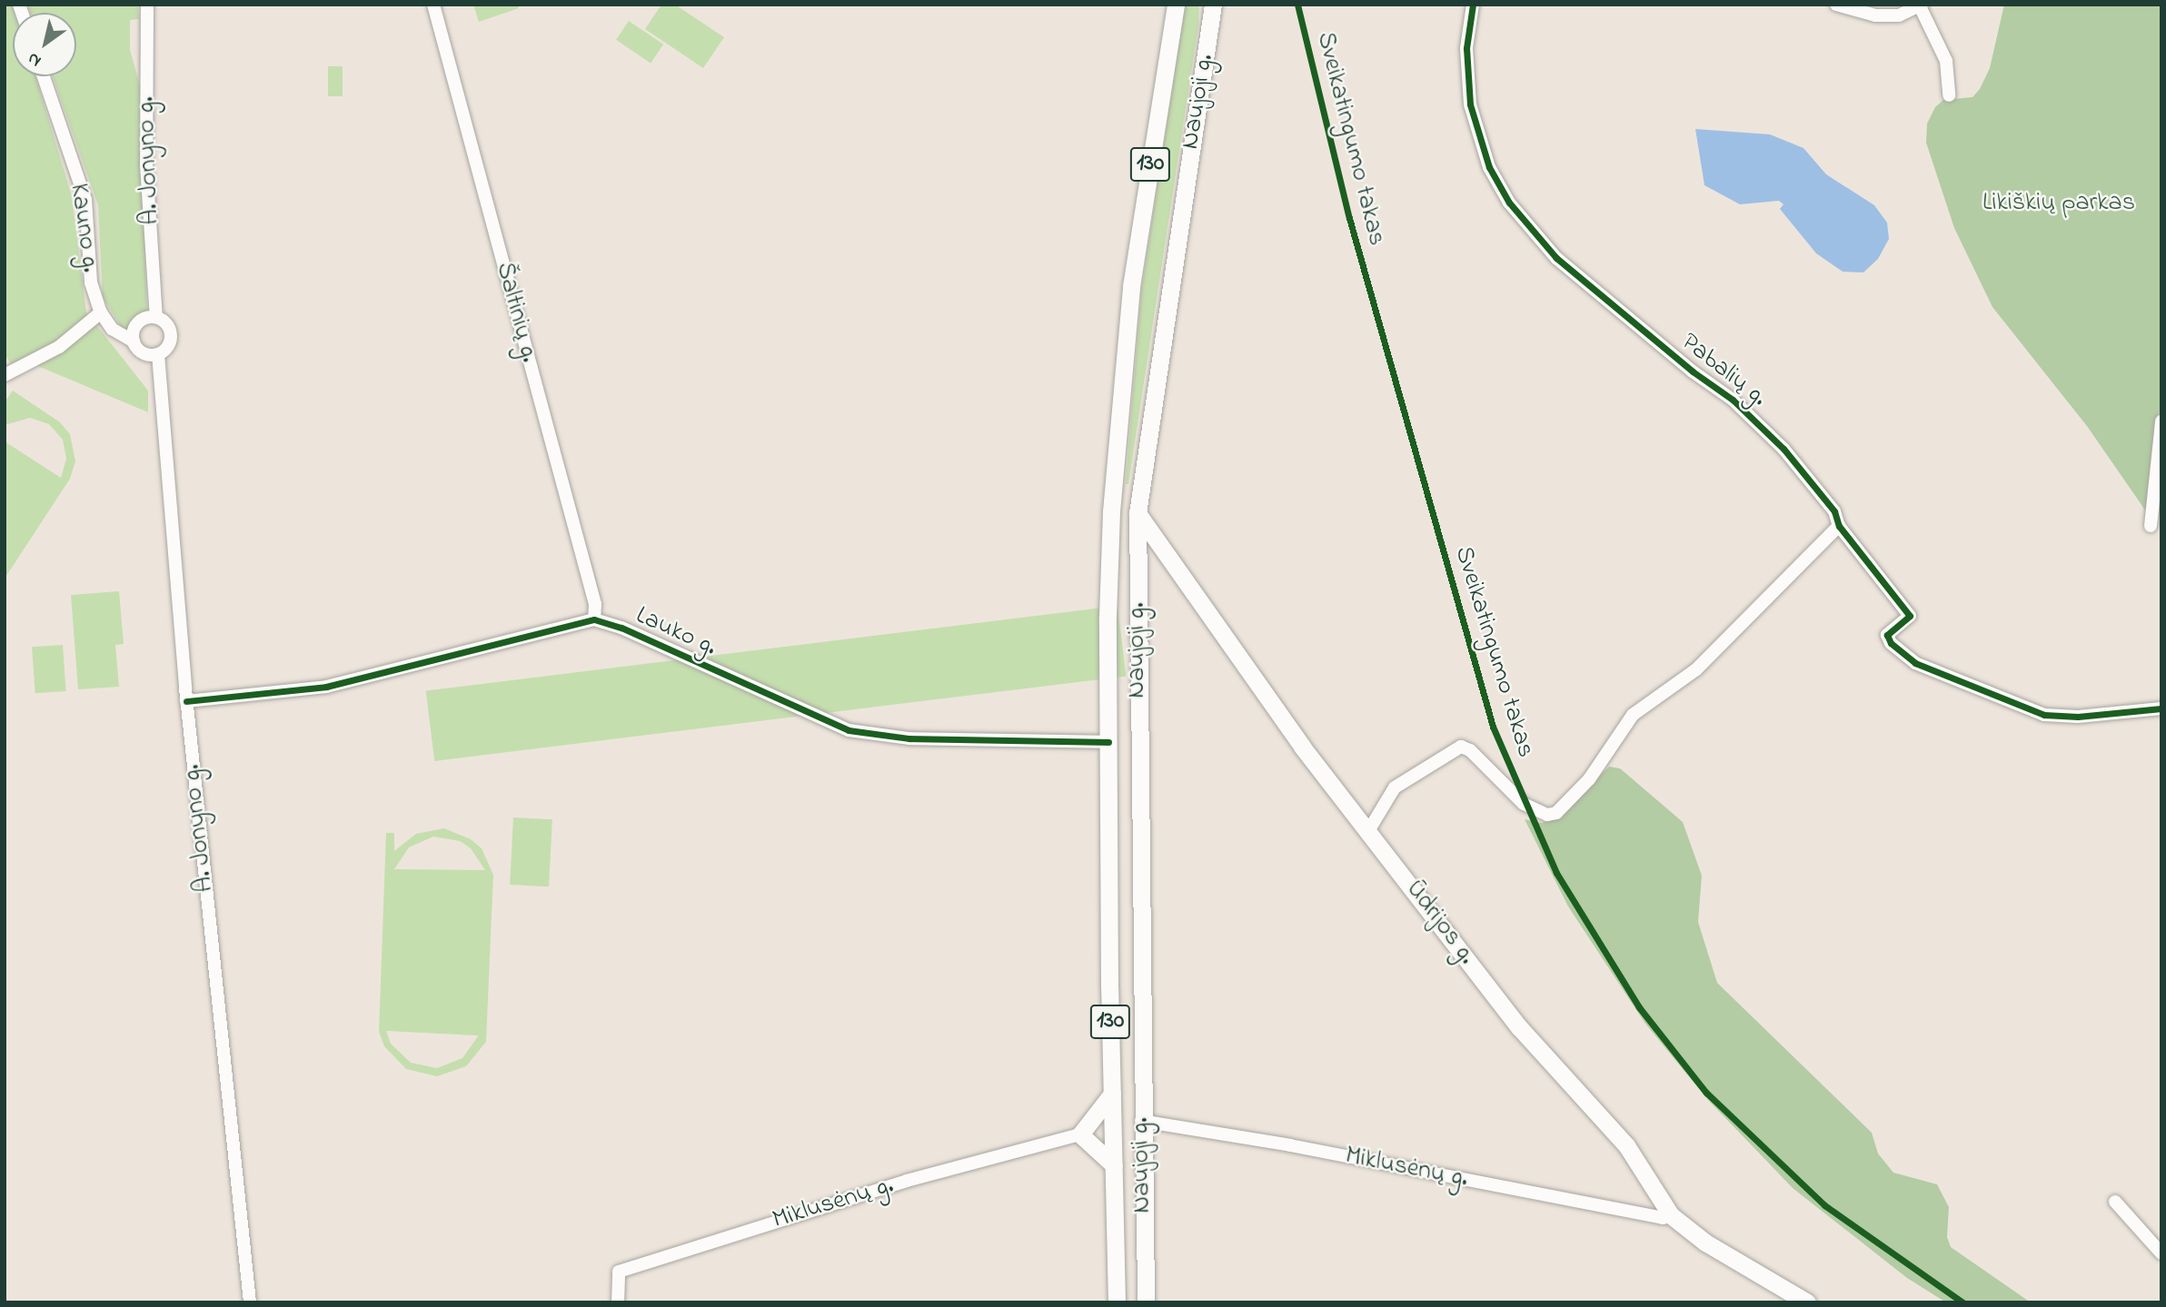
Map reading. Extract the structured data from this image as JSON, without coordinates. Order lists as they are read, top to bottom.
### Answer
{
  "streets": {
    "main road": ["Naujoji g.", "130", "Ūdrijos g."],
    "street": [
      "A. Jonyno g.",
      "Kauno g.",
      "Šaltinių g.",
      "Pabalių g.",
      "Lauko g.",
      "Miklusėnų g."
    ],
    "cycle path": ["Sveikatingumo takas"]
  },
  "crossings": [
    ["Naujoji g.", "Lauko g."],
    ["Naujoji g.", "Ūdrijos g."],
    ["Naujoji g.", "Miklusėnų g."],
    ["A. Jonyno g.", "Kauno g."],
    ["A. Jonyno g.", "Lauko g."],
    ["Šaltinių g.", "Lauko g."],
    ["Ūdrijos g.", "Miklusėnų g."]
  ],
  "parks": ["Likiškių parkas"],
  "north": "bottom left"
}
